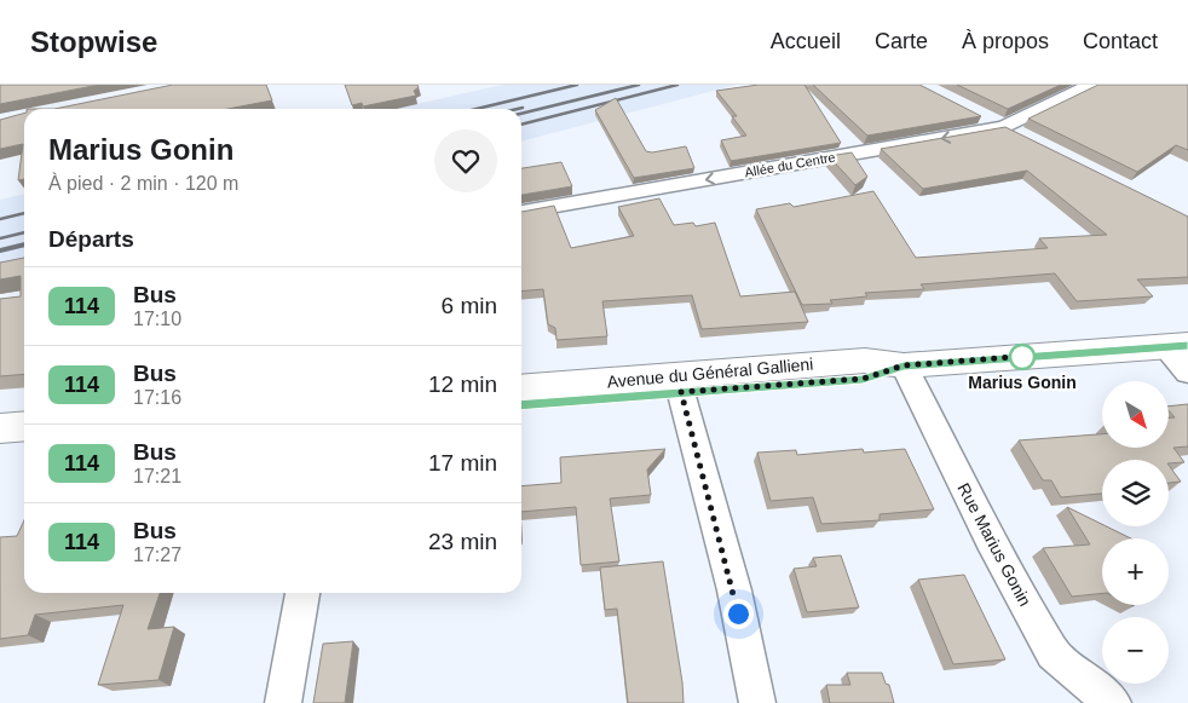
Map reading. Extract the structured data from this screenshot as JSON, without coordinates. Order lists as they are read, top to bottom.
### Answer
{
  "streets": {
    "street": ["Allée du Centre", "Avenue du Général Gallieni", "Rue Marius Gonin"]
  },
  "crossings": [
    ["Avenue du Général Gallieni", "Rue Marius Gonin"]
  ],
  "one_way": ["Allée du Centre"],
  "places": ["Marius Gonin"],
  "lines": ["bus line 114"],
  "north": "bottom right",
  "page": {
    "header": "Stopwise",
    "nav": [
      "Accueil",
      "Carte",
      "À propos",
      "Contact"
    ],
    "heading": [
      ["Marius Gonin", "À pied · 2 min · 120 m"],
      "Départs"
    ],
    "list": [
      {
        "mark": "114",
        "name": "Bus",
        "note": "17:10",
        "value": "6 min"
      },
      {
        "mark": "114",
        "name": "Bus",
        "note": "17:16",
        "value": "12 min"
      },
      {
        "mark": "114",
        "name": "Bus",
        "note": "17:21",
        "value": "17 min"
      },
      {
        "mark": "114",
        "name": "Bus",
        "note": "17:27",
        "value": "23 min"
      }
    ],
    "map_buttons": ["+", "−"]
  }
}
